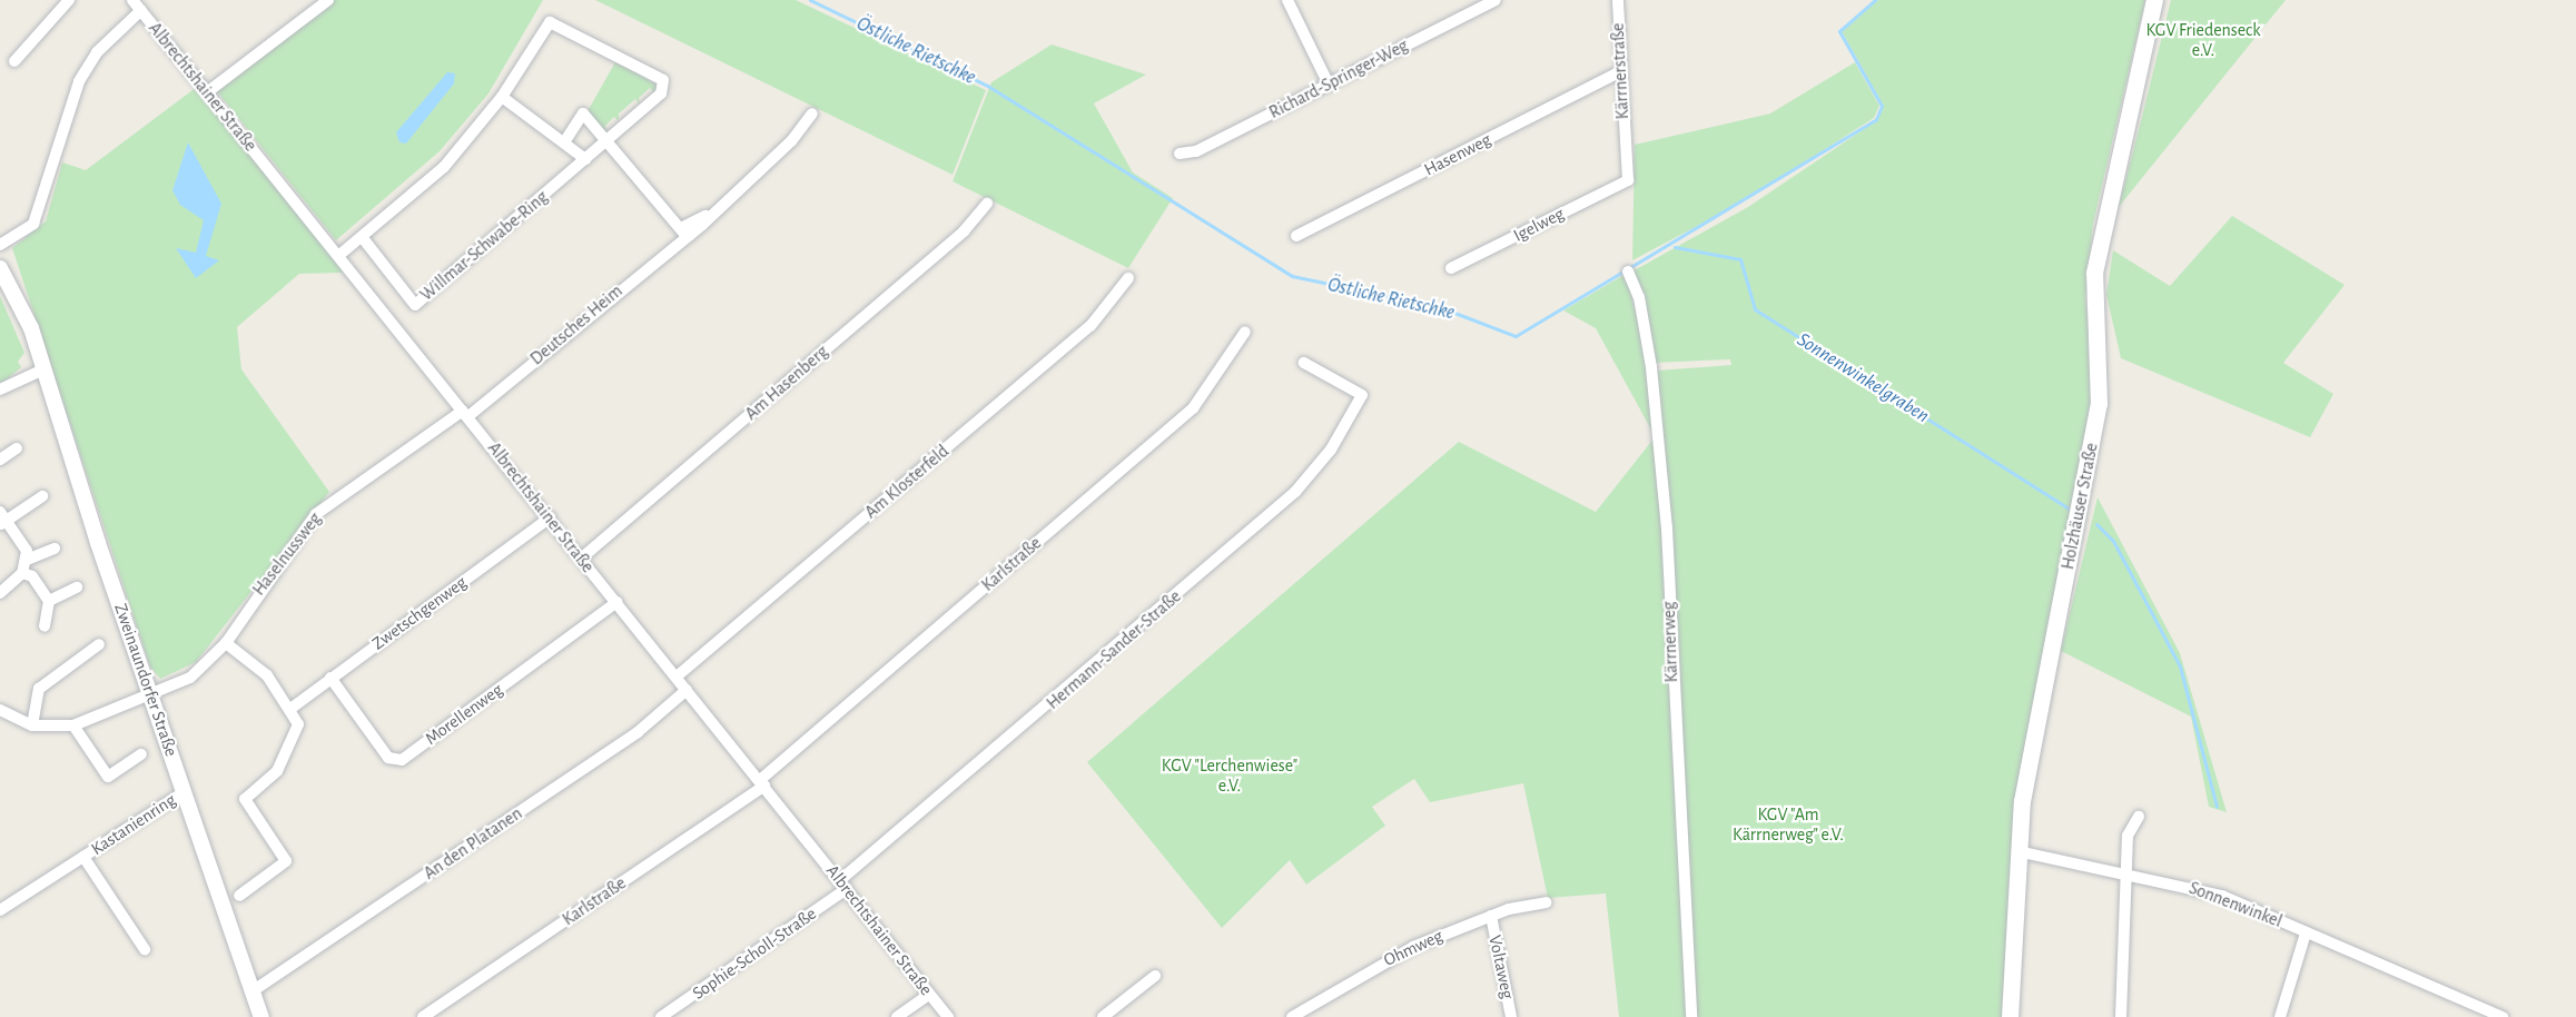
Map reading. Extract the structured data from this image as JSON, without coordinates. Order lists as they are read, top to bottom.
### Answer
{
  "streets": {
    "main road": ["Holzhäuser Straße"],
    "street": [
      "Kärrnerstraße",
      "Richard-Springer-Weg",
      "Albrechtshainer Straße",
      "Hasenweg",
      "Igelweg",
      "Willmar-Schwabe-Ring",
      "Deutsches Heim",
      "Am Hasenberg",
      "Am Klosterfeld",
      "Haselnussweg",
      "Karlstraße",
      "Zwetschgenweg",
      "Kärrnerweg",
      "Hermann-Sander-Straße",
      "Zweinaundorfer Straße",
      "Morellenweg",
      "Kastanienring",
      "An den Platanen",
      "Sonnenwinkel",
      "Ohmweg",
      "Sophie-Scholl-Straße",
      "Voltaweg"
    ]
  },
  "crossings": [
    ["Kärrnerstraße", "Hasenweg"],
    ["Kärrnerstraße", "Igelweg"],
    ["Albrechtshainer Straße", "Willmar-Schwabe-Ring"],
    ["Albrechtshainer Straße", "Deutsches Heim"],
    ["Albrechtshainer Straße", "Am Hasenberg"],
    ["Albrechtshainer Straße", "Am Klosterfeld"],
    ["Albrechtshainer Straße", "Haselnussweg"],
    ["Albrechtshainer Straße", "Karlstraße"],
    ["Albrechtshainer Straße", "Zwetschgenweg"],
    ["Albrechtshainer Straße", "Hermann-Sander-Straße"],
    ["Albrechtshainer Straße", "Morellenweg"],
    ["Albrechtshainer Straße", "An den Platanen"],
    ["Albrechtshainer Straße", "Sophie-Scholl-Straße"],
    ["Deutsches Heim", "Haselnussweg"],
    ["Holzhäuser Straße", "Sonnenwinkel"],
    ["Haselnussweg", "Zweinaundorfer Straße"],
    ["Zwetschgenweg", "Morellenweg"],
    ["Hermann-Sander-Straße", "Sophie-Scholl-Straße"],
    ["Zweinaundorfer Straße", "Kastanienring"],
    ["Zweinaundorfer Straße", "An den Platanen"],
    ["Ohmweg", "Voltaweg"]
  ],
  "water": ["Östliche Rietschke", "Sonnenwinkelgraben"],
  "parks": ["KGV Friedenseck e.V.", "KGV \"Lerchenwiese\" e.V.", "KGV \"Am Kärrnerweg\" e.V."]
}
